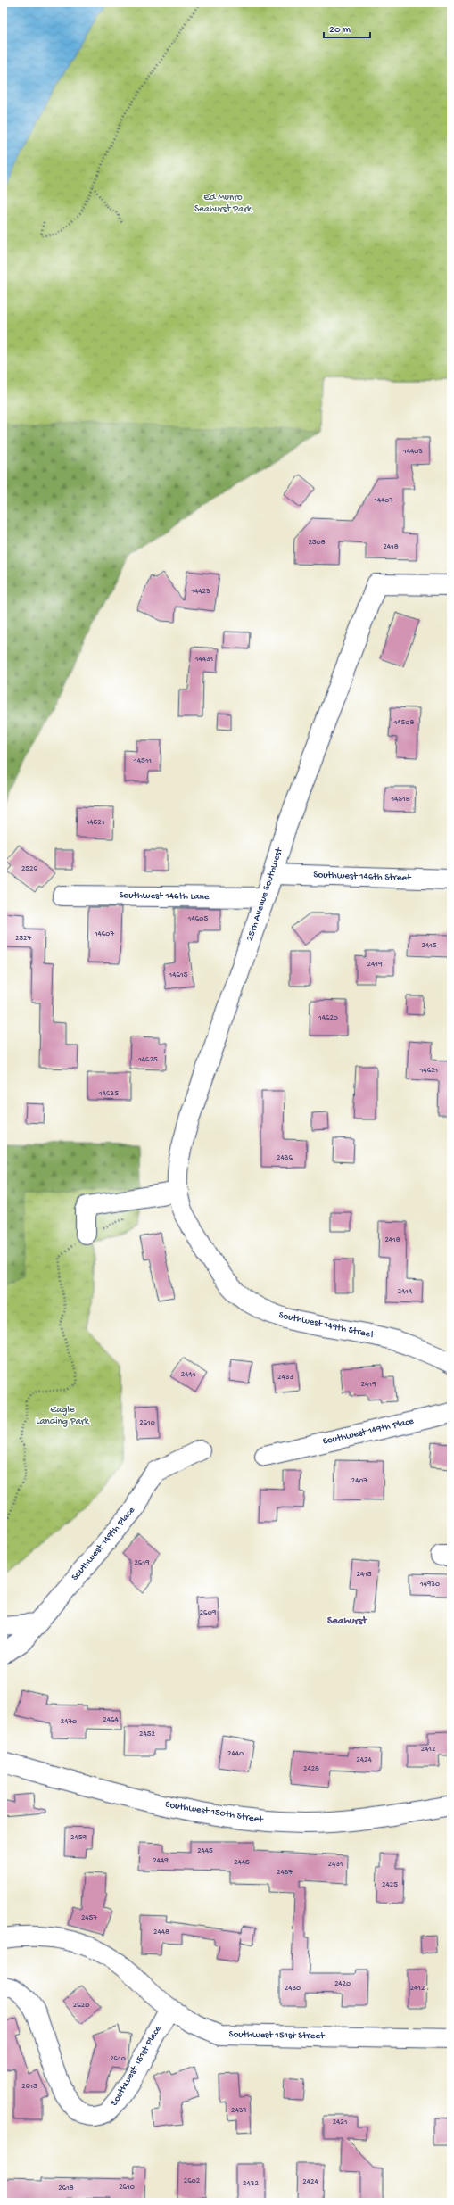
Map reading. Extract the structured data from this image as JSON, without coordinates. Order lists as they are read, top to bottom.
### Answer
{
  "streets": {
    "street": [
      "Southwest 146th Street",
      "25th Avenue Southwest",
      "Southwest 146th Lane",
      "Southwest 149th Street",
      "Southwest 149th Place",
      "Southwest 150th Street",
      "Southwest 151st Street",
      "Southwest 151st Place"
    ]
  },
  "crossings": [
    ["Southwest 146th Street", "25th Avenue Southwest"],
    ["25th Avenue Southwest", "Southwest 146th Lane"],
    ["25th Avenue Southwest", "Southwest 149th Street"],
    ["Southwest 151st Street", "Southwest 151st Place"]
  ],
  "districts": ["Seahurst"],
  "parks": ["Ed Munro Seahurst Park", "Eagle Landing Park"],
  "house_numbers": [
    "14403",
    "14407",
    "2508",
    "2418",
    "14423",
    "14431",
    "14508",
    "14511",
    "14518",
    "14521",
    "2526",
    "14605",
    "14607",
    "2527",
    "2415",
    "2419",
    "14615",
    "14620",
    "14625",
    "14621",
    "14635",
    "2436",
    "2418",
    "2414",
    "2441",
    "2433",
    "2419",
    "2610",
    "2407",
    "2619",
    "2415",
    "14930",
    "2609",
    "2464",
    "2470",
    "2452",
    "2412",
    "2440",
    "2424",
    "2428",
    "2459",
    "2445",
    "2449",
    "2445",
    "2431",
    "2437",
    "2425",
    "2457",
    "2448",
    "2420",
    "2430",
    "2412",
    "2620",
    "2610",
    "2615",
    "2437",
    "2421",
    "2602",
    "2424",
    "2432",
    "2610",
    "2618"
  ],
  "scale_bar": "20 m"
}
